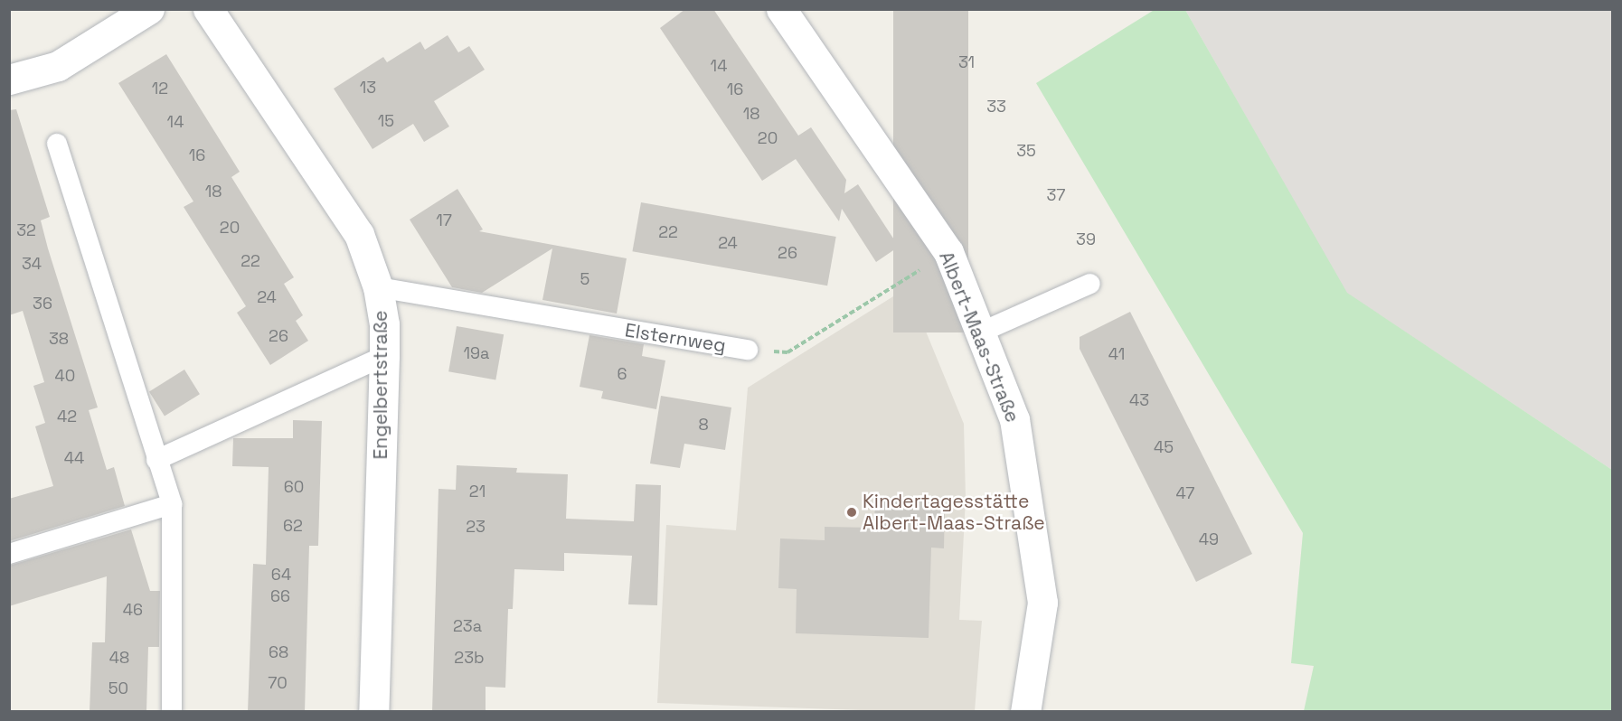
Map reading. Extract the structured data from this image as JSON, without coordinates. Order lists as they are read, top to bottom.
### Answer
{
  "streets": {
    "street": ["Albert-Maas-Straße", "Engelbertstraße"],
    "lane": ["Elsternweg"]
  },
  "crossings": [
    ["Albert-Maas-Straße", "Elsternweg"],
    ["Elsternweg", "Engelbertstraße"]
  ],
  "places": ["Kindertagesstätte Albert-Maas-Straße"],
  "house_numbers": [
    "31",
    "14",
    "13",
    "12",
    "16",
    "33",
    "18",
    "15",
    "14",
    "20",
    "35",
    "16",
    "18",
    "37",
    "17",
    "20",
    "32",
    "22",
    "39",
    "24",
    "26",
    "22",
    "34",
    "5",
    "24",
    "36",
    "26",
    "38",
    "19a",
    "41",
    "6",
    "40",
    "43",
    "42",
    "8",
    "45",
    "44",
    "60",
    "21",
    "47",
    "62",
    "23",
    "49",
    "64",
    "66",
    "46",
    "23a",
    "68",
    "48",
    "23b",
    "70",
    "50"
  ]
}
